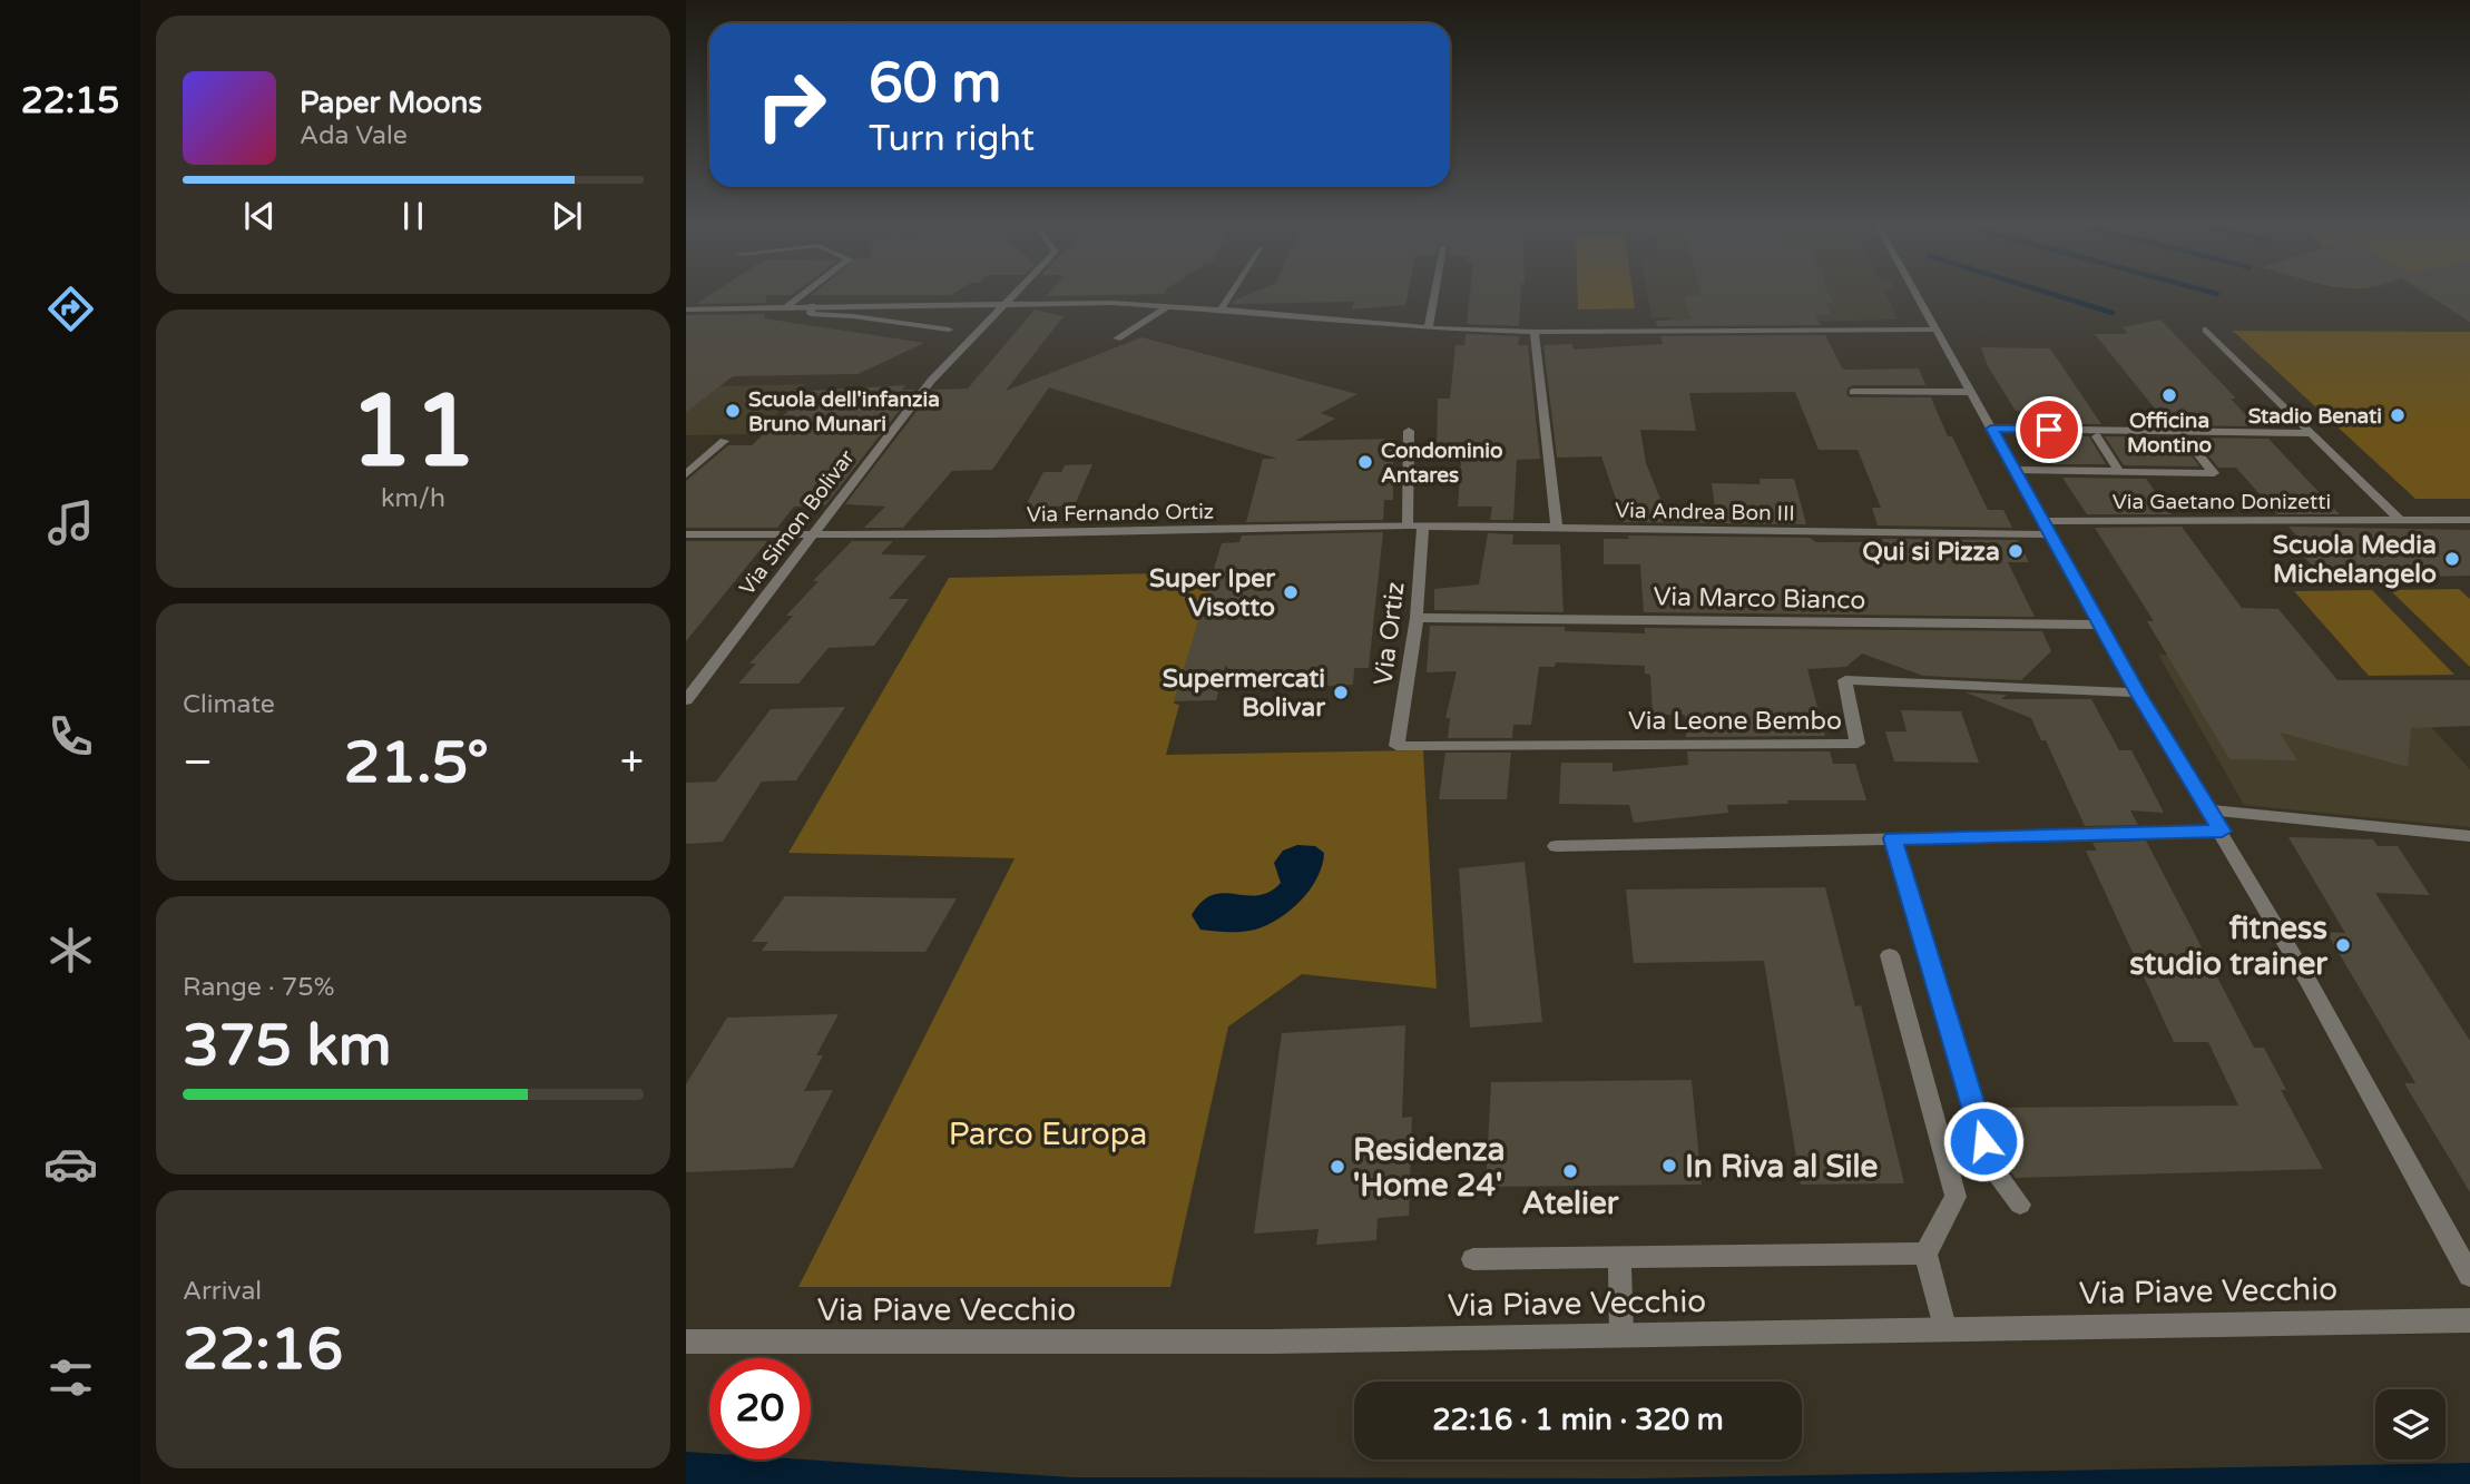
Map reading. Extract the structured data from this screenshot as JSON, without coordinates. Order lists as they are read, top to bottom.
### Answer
{
  "streets": {
    "street": [
      "Via Gaetano Donizetti",
      "Via Andrea Bon III",
      "Via Fernando Ortiz",
      "Via Simon Bolivar",
      "Via Marco Bianco",
      "Via Ortiz",
      "Via Leone Bembo",
      "Via Piave Vecchio"
    ]
  },
  "crossings": [
    ["Via Gaetano Donizetti", "Via Andrea Bon III"],
    ["Via Andrea Bon III", "Via Fernando Ortiz"],
    ["Via Fernando Ortiz", "Via Simon Bolivar"],
    ["Via Fernando Ortiz", "Via Ortiz"],
    ["Via Marco Bianco", "Via Ortiz"],
    ["Via Ortiz", "Via Leone Bembo"]
  ],
  "parks": ["Parco Europa"],
  "places": [
    "Officina Montino",
    "Scuola dell'infanzia Bruno Munari",
    "Stadio Benati",
    "Condominio Antares",
    "Qui si Pizza",
    "Scuola Media Michelangelo",
    "Super Iper Visotto",
    "Supermercati Bolivar",
    "fitness studio trainer",
    "In Riva al Sile",
    "Residenza 'Home 24'",
    "Atelier"
  ],
  "page": {
    "tabs": "22:15",
    "turn": ["60 m", "Turn right"],
    "song": ["Paper Moons", "Ada Vale"],
    "tile": [
      ["11", "km/h"],
      "Climate",
      ["Range · 75%", "375 km"],
      ["Arrival", "22:16"]
    ],
    "heat": ["−", "21.5°", "+"],
    "limit": "20",
    "trip": "22:16 · 1 min · 320 m"
  }
}
